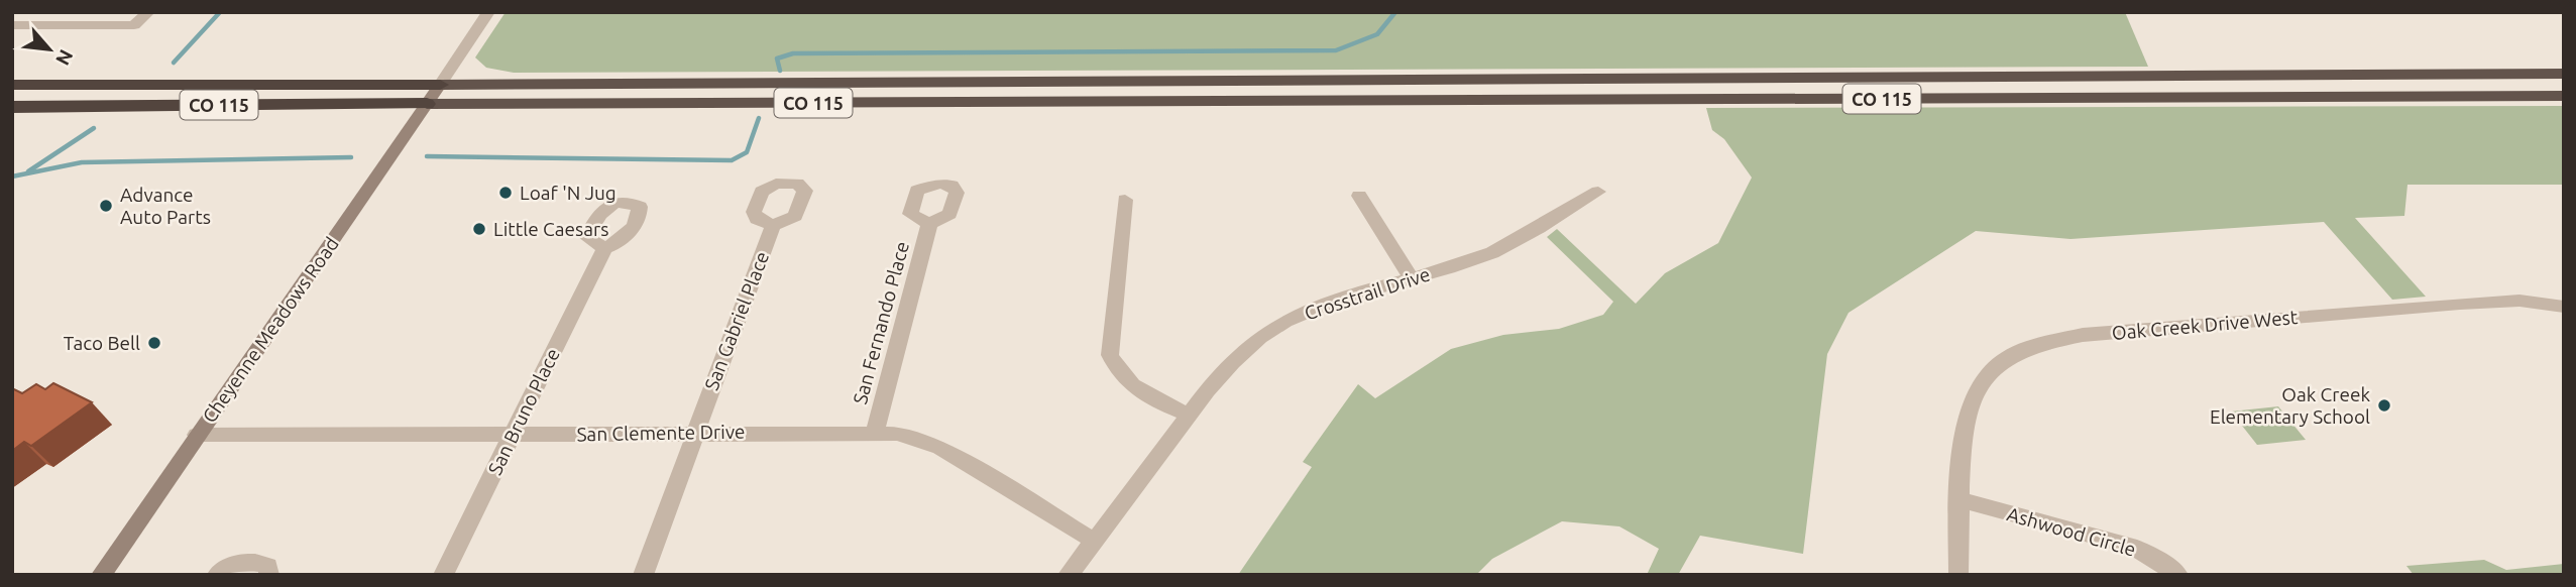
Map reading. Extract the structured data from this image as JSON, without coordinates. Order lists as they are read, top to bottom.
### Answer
{
  "streets": {
    "highway": ["CO 115"],
    "main road": ["Cheyenne Meadows Road"],
    "street": [
      "Crosstrail Drive",
      "San Gabriel Place",
      "San Fernando Place",
      "Oak Creek Drive West",
      "San Bruno Place",
      "San Clemente Drive",
      "Ashwood Circle"
    ]
  },
  "crossings": [
    ["CO 115", "Cheyenne Meadows Road"],
    ["Crosstrail Drive", "San Clemente Drive"],
    ["San Gabriel Place", "San Clemente Drive"],
    ["San Fernando Place", "San Clemente Drive"],
    ["Oak Creek Drive West", "Ashwood Circle"],
    ["Cheyenne Meadows Road", "San Clemente Drive"],
    ["San Bruno Place", "San Clemente Drive"]
  ],
  "places": [
    "Loaf 'N Jug",
    "Advance Auto Parts",
    "Little Caesars",
    "Taco Bell",
    "Oak Creek Elementary School"
  ],
  "north": "bottom right"
}
